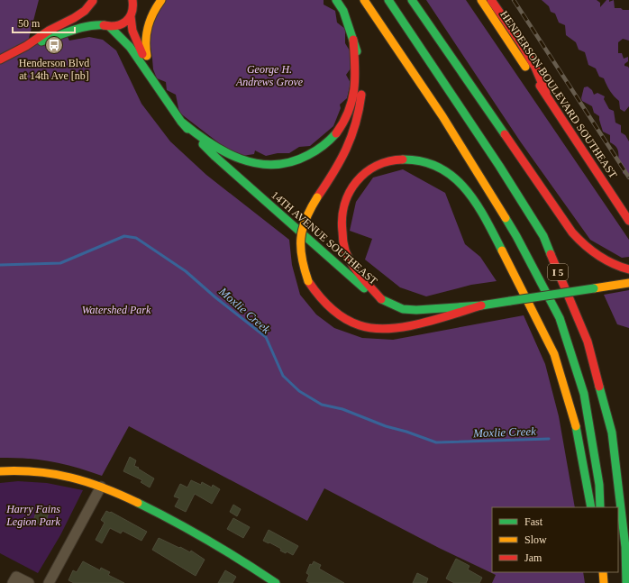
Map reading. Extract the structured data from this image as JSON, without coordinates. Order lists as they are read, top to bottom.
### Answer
{
  "streets": {
    "main road": ["HENDERSON BOULEVARD SOUTHEAST", "14TH AVENUE SOUTHEAST", "I 5"]
  },
  "water": ["Moxlie Creek"],
  "parks": ["George H. Andrews Grove", "Watershed Park", "Harry Fains Legion Park"],
  "places": {
    "bus stop": ["Henderson Blvd at 14th Ave [nb]"]
  },
  "legend": ["Fast", "Slow", "Jam"],
  "scale_bar": "50 m"
}
